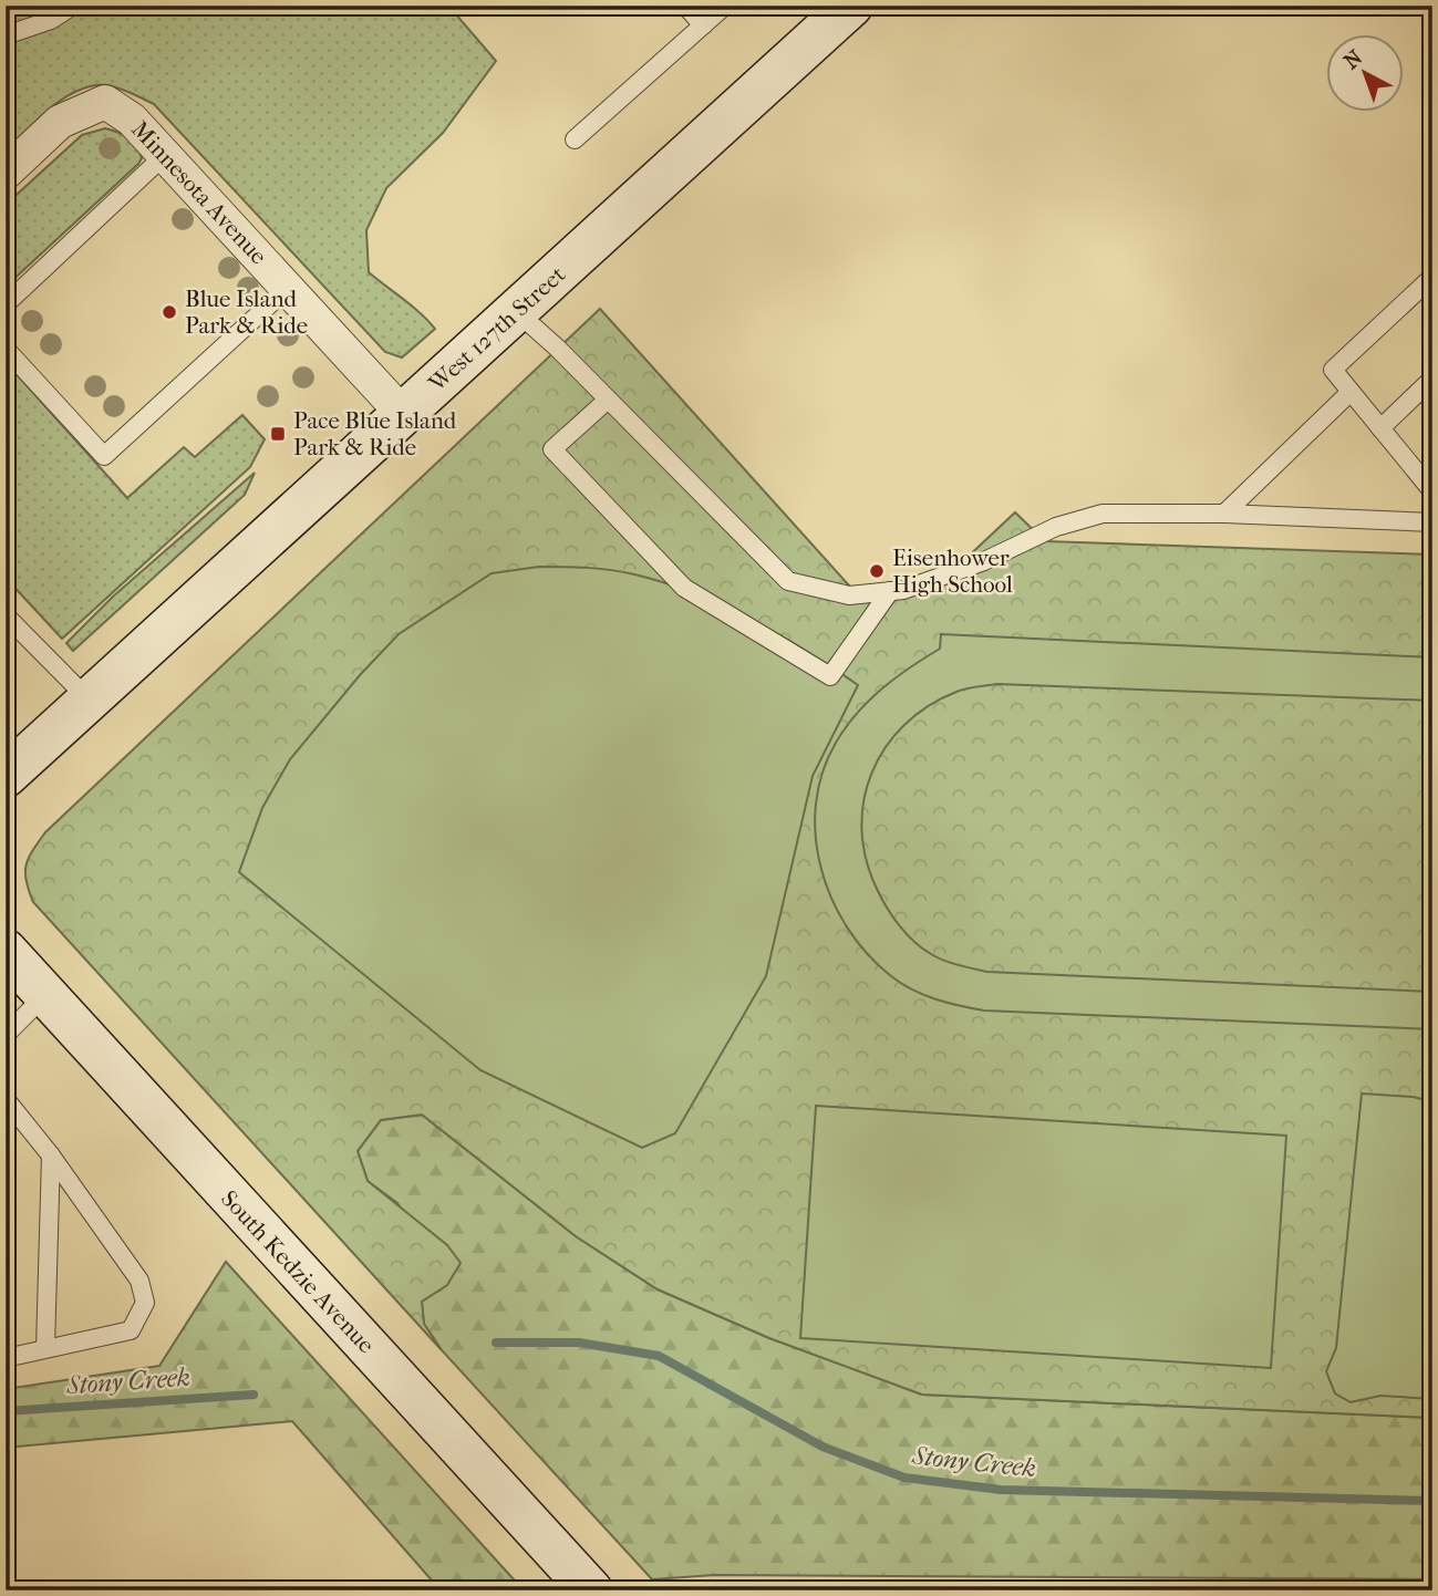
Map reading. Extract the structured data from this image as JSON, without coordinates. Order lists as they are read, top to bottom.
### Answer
{
  "streets": {
    "main road": ["West 127th Street", "South Kedzie Avenue"],
    "street": ["Minnesota Avenue"]
  },
  "crossings": [
    ["Minnesota Avenue", "West 127th Street"]
  ],
  "water": ["Stony Creek"],
  "places": {
    "other": ["Blue Island Park & Ride", "Eisenhower High School"],
    "transit": ["Pace Blue Island Park & Ride"]
  },
  "north": "top left"
}
